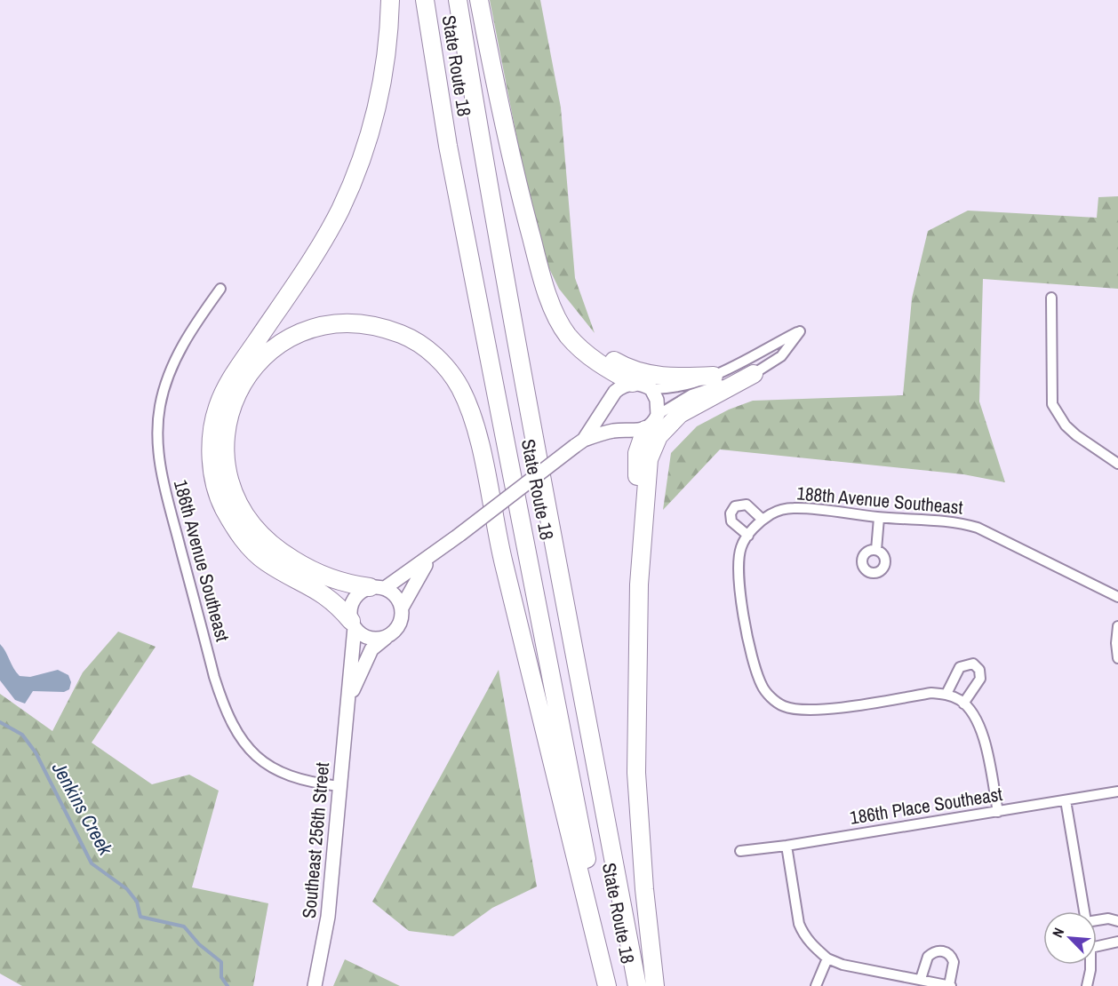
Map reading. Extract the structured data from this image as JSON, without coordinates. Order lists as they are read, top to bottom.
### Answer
{
  "streets": {
    "highway": ["State Route 18"],
    "main road": ["Southeast 256th Street"],
    "street": ["188th Avenue Southeast", "186th Avenue Southeast", "186th Place Southeast"]
  },
  "crossings": [
    ["186th Avenue Southeast", "Southeast 256th Street"]
  ],
  "water": ["Jenkins Creek"],
  "north": "top left"
}
